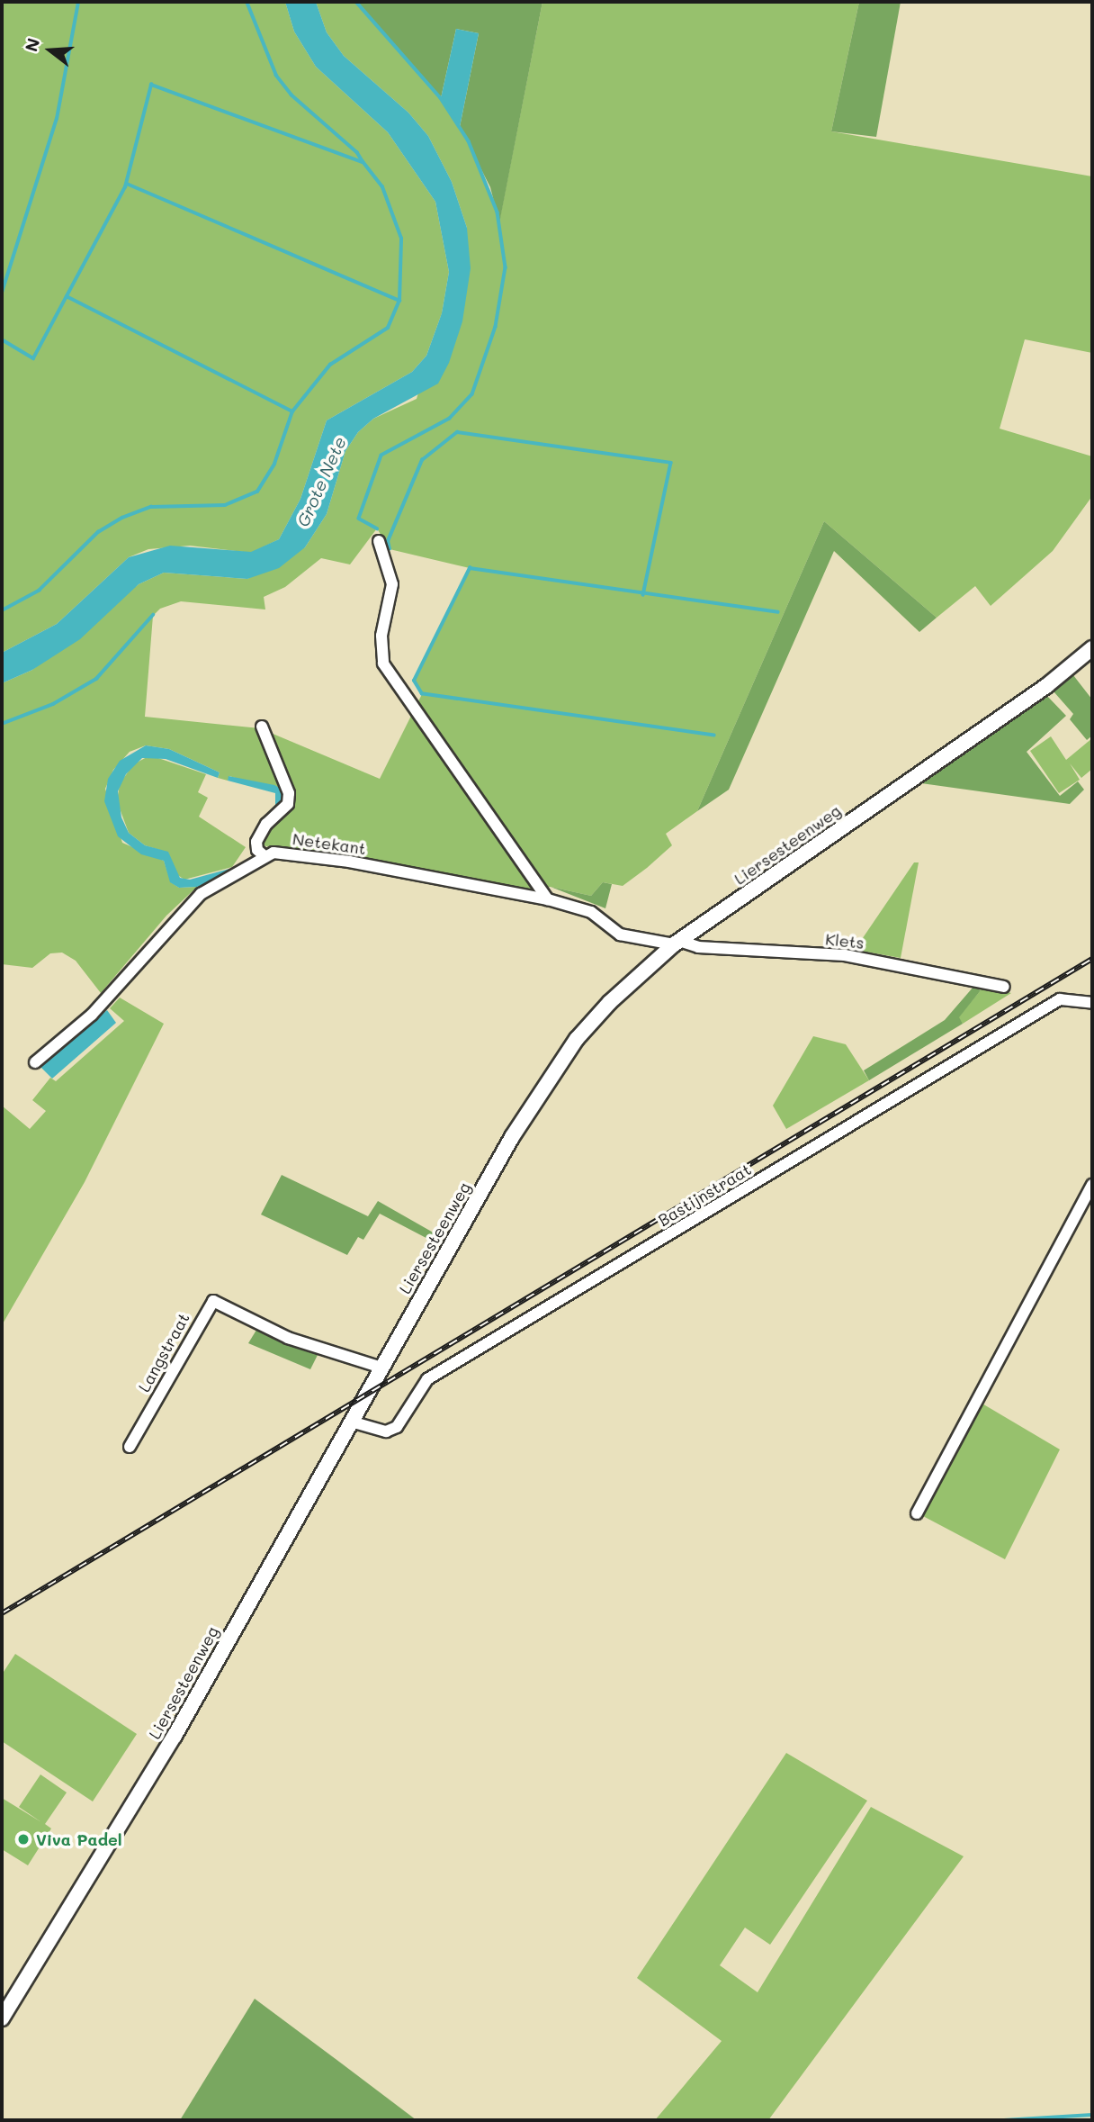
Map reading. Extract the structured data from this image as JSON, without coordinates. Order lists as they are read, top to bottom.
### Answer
{
  "streets": {
    "street": [
      "Netekant",
      "Liersesteenweg",
      "Klets",
      "Bastijnstraat",
      "Langstraat"
    ]
  },
  "crossings": [
    ["Netekant", "Liersesteenweg"],
    ["Netekant", "Klets"],
    ["Liersesteenweg", "Klets"],
    ["Liersesteenweg", "Bastijnstraat"],
    ["Liersesteenweg", "Langstraat"]
  ],
  "water": ["Grote Nete"],
  "places": ["Viva Padel"],
  "north": "left"
}
